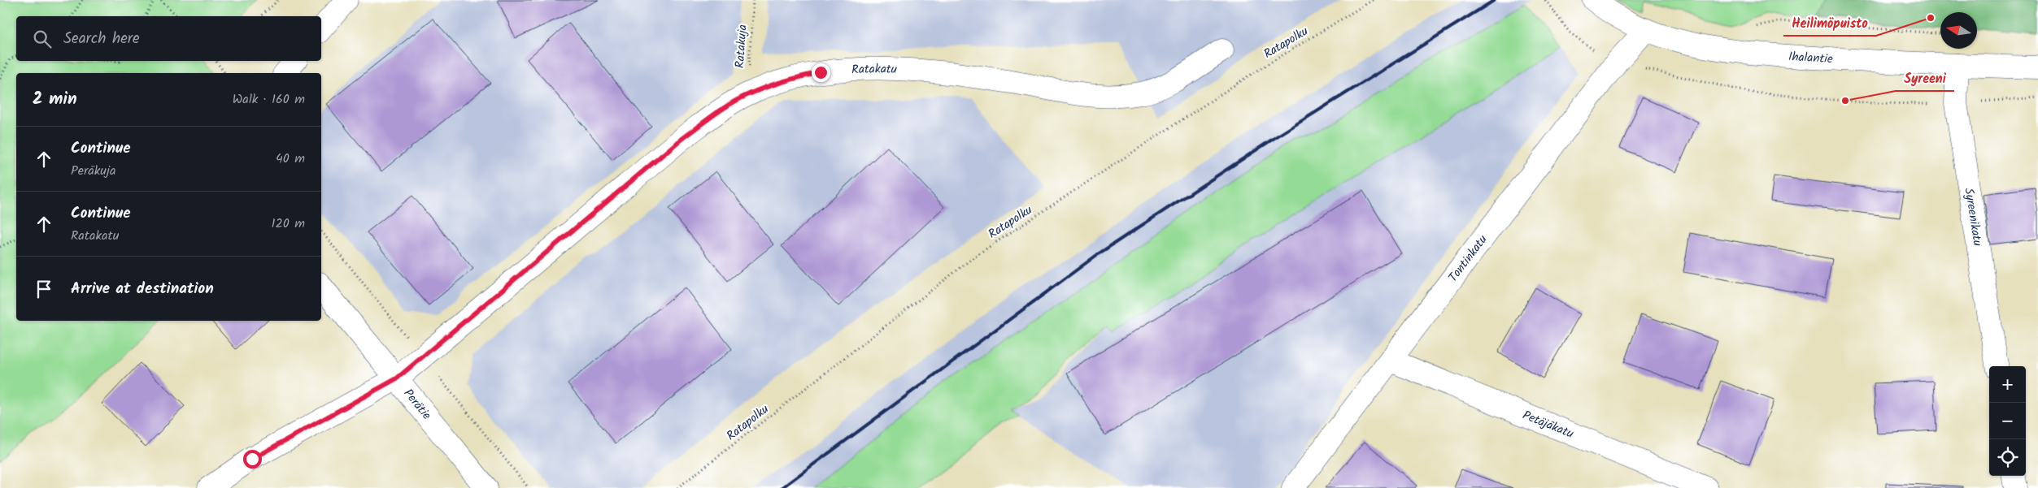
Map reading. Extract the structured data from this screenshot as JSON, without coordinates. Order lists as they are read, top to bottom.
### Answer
{
  "streets": {
    "street": [
      "Ihalantie",
      "Ratakatu",
      "Syreenikatu",
      "Tontinkatu",
      "Perätie",
      "Petäjäkatu"
    ],
    "path": ["Ratapolku", "Ratakuja"]
  },
  "crossings": [
    ["Ratakuja", "Ratakatu"],
    ["Ihalantie", "Syreenikatu"],
    ["Ihalantie", "Tontinkatu"],
    ["Ratakatu", "Perätie"],
    ["Tontinkatu", "Petäjäkatu"]
  ],
  "places": ["Heilimöpuisto", "Syreeni"],
  "north": "left",
  "page": {
    "search": "Search here",
    "heading": ["2 min", "Walk · 160 m"],
    "list": [
      ["Continue", "Peräkuja", "40 m"],
      ["Continue", "Ratakatu", "120 m"],
      "Arrive at destination"
    ],
    "map_buttons": ["+", "−"]
  }
}
